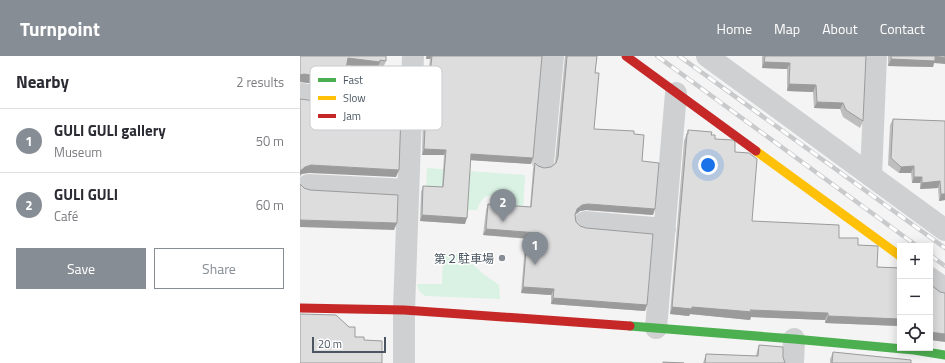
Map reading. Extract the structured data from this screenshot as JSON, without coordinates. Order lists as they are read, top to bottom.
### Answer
{
  "places": ["第２駐車場"],
  "legend": ["Fast", "Slow", "Jam"],
  "scale_bar": "20 m",
  "page": {
    "header": "Turnpoint",
    "nav": [
      "Home",
      "Map",
      "About",
      "Contact"
    ],
    "heading": ["Nearby", "2 results"],
    "list": [
      {
        "mark": "1",
        "name": "GULI GULI gallery",
        "note": "Museum",
        "value": "50 m"
      },
      {
        "mark": "2",
        "name": "GULI GULI",
        "note": "Café",
        "value": "60 m"
      }
    ],
    "pins": ["2", "1"],
    "buttons": ["Save", "Share"],
    "map_buttons": ["+", "−"],
    "scale": "20 m"
  }
}
